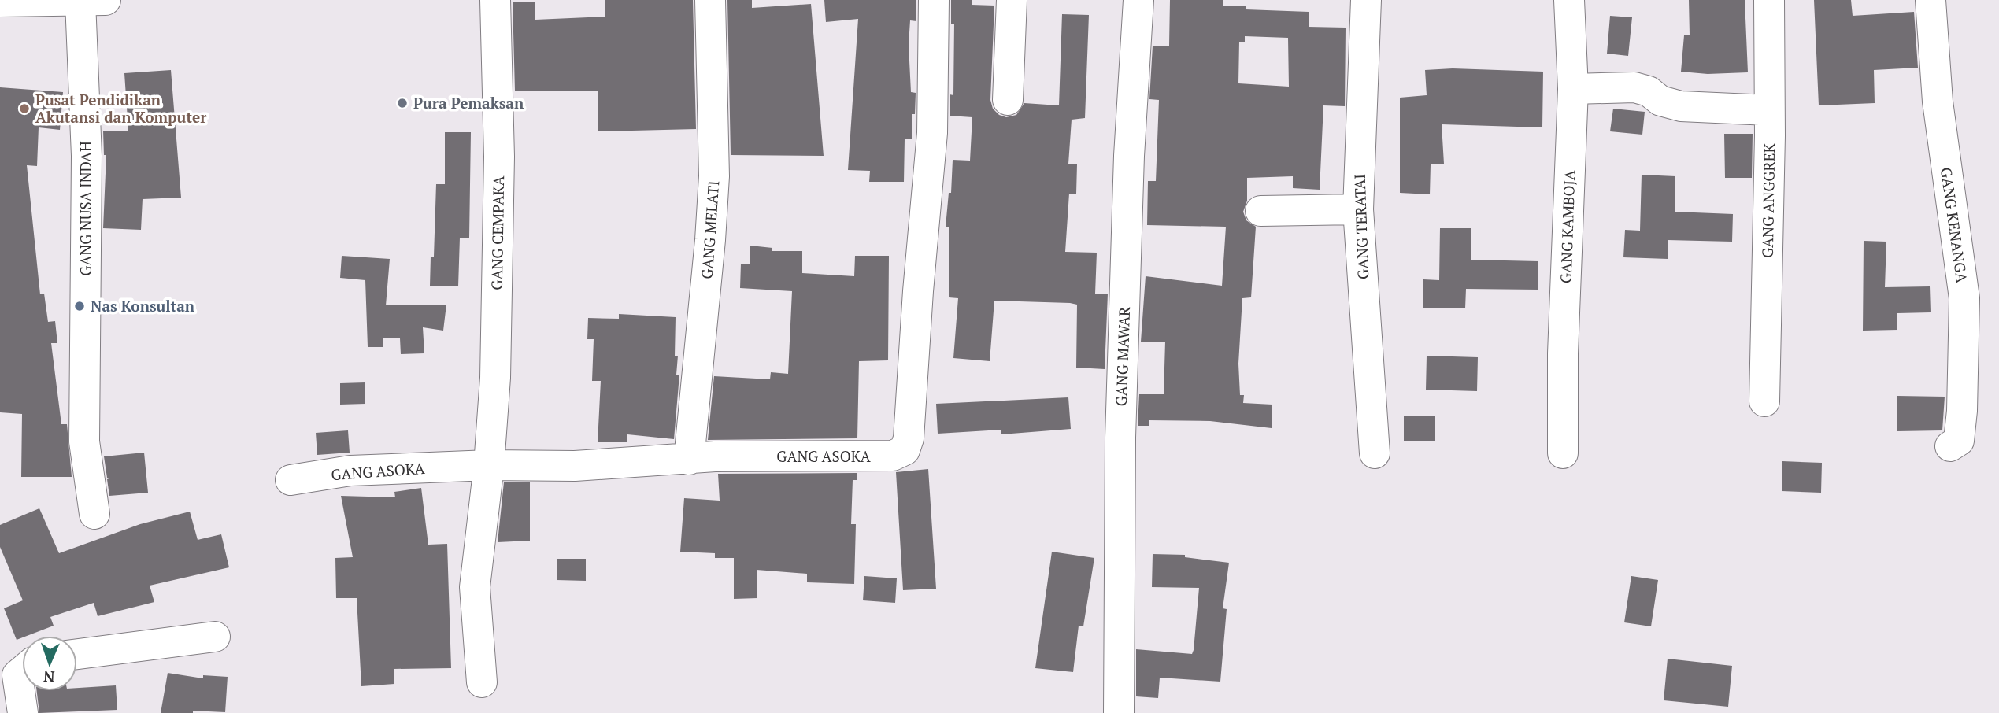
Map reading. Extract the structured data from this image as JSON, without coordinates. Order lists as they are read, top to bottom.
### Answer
{
  "streets": {
    "street": [
      "GANG ANGGREK",
      "GANG NUSA INDAH",
      "GANG KENANGA",
      "GANG TERATAI",
      "GANG KAMBOJA",
      "GANG MELATI",
      "GANG CEMPAKA",
      "GANG MAWAR",
      "GANG ASOKA"
    ]
  },
  "crossings": [
    ["GANG MELATI", "GANG ASOKA"],
    ["GANG CEMPAKA", "GANG ASOKA"]
  ],
  "places": ["Pura Pemaksan", "Pusat Pendidikan Akutansi dan Komputer", "Nas Konsultan"],
  "north": "bottom"
}
